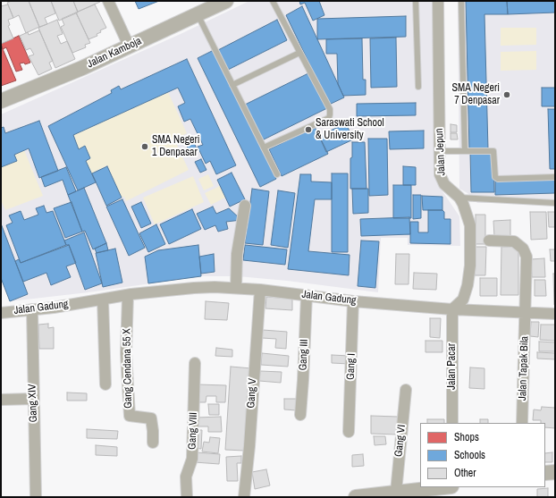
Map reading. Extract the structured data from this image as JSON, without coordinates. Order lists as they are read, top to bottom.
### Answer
{
  "streets": {
    "street": [
      "Jalan Kamboja",
      "Jalan Jepun",
      "Jalan Gadung",
      "Gang III",
      "Gang I",
      "Jalan Pacar",
      "Gang Cendana 55 X",
      "Jalan Tapak Bila",
      "Gang V",
      "Gang XIV",
      "Gang VIII",
      "Gang VI"
    ]
  },
  "crossings": [
    ["Jalan Jepun", "Jalan Gadung"],
    ["Jalan Jepun", "Jalan Pacar"],
    ["Jalan Gadung", "Gang III"],
    ["Jalan Gadung", "Gang I"],
    ["Jalan Gadung", "Jalan Pacar"],
    ["Jalan Gadung", "Gang Cendana 55 X"],
    ["Jalan Gadung", "Jalan Tapak Bila"],
    ["Jalan Gadung", "Gang V"],
    ["Jalan Gadung", "Gang XIV"]
  ],
  "places": ["SMA Negeri 7 Denpasar", "Saraswati School & University", "SMA Negeri 1 Denpasar"],
  "legend": ["Shops", "Schools", "Other"]
}
